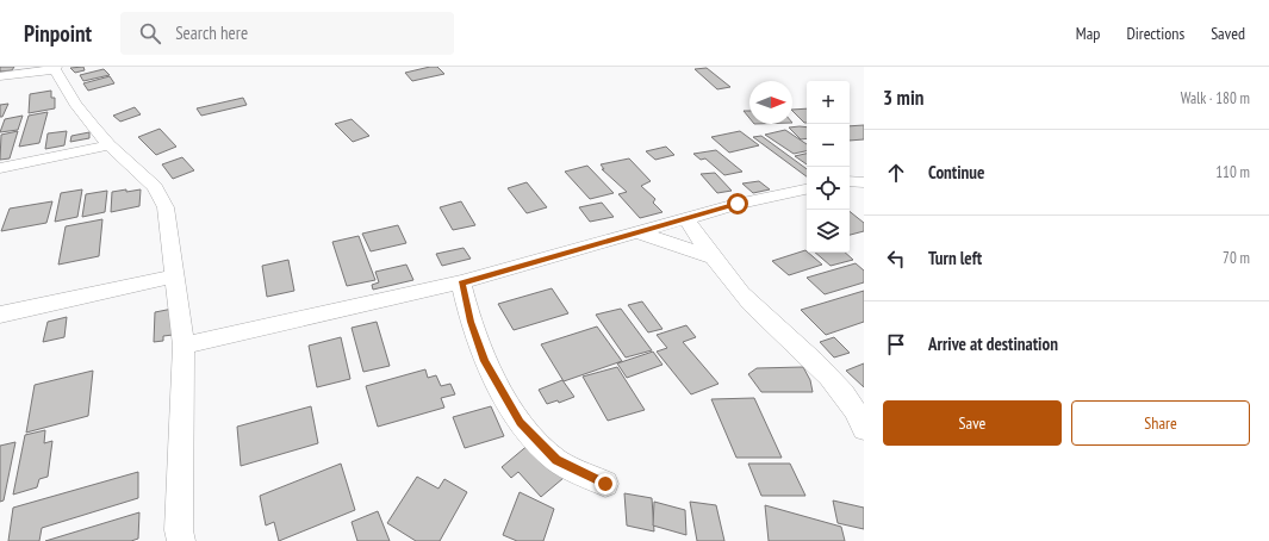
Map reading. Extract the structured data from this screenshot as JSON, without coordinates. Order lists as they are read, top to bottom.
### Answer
{
  "north": "right",
  "page": {
    "header": "Pinpoint",
    "search": "Search here",
    "nav": ["Map", "Directions", "Saved"],
    "heading": ["3 min", "Walk · 180 m"],
    "map_buttons": ["+", "−"],
    "list": [
      ["Continue", "110 m"],
      ["Turn left", "70 m"],
      "Arrive at destination"
    ],
    "buttons": ["Save", "Share"]
  }
}
